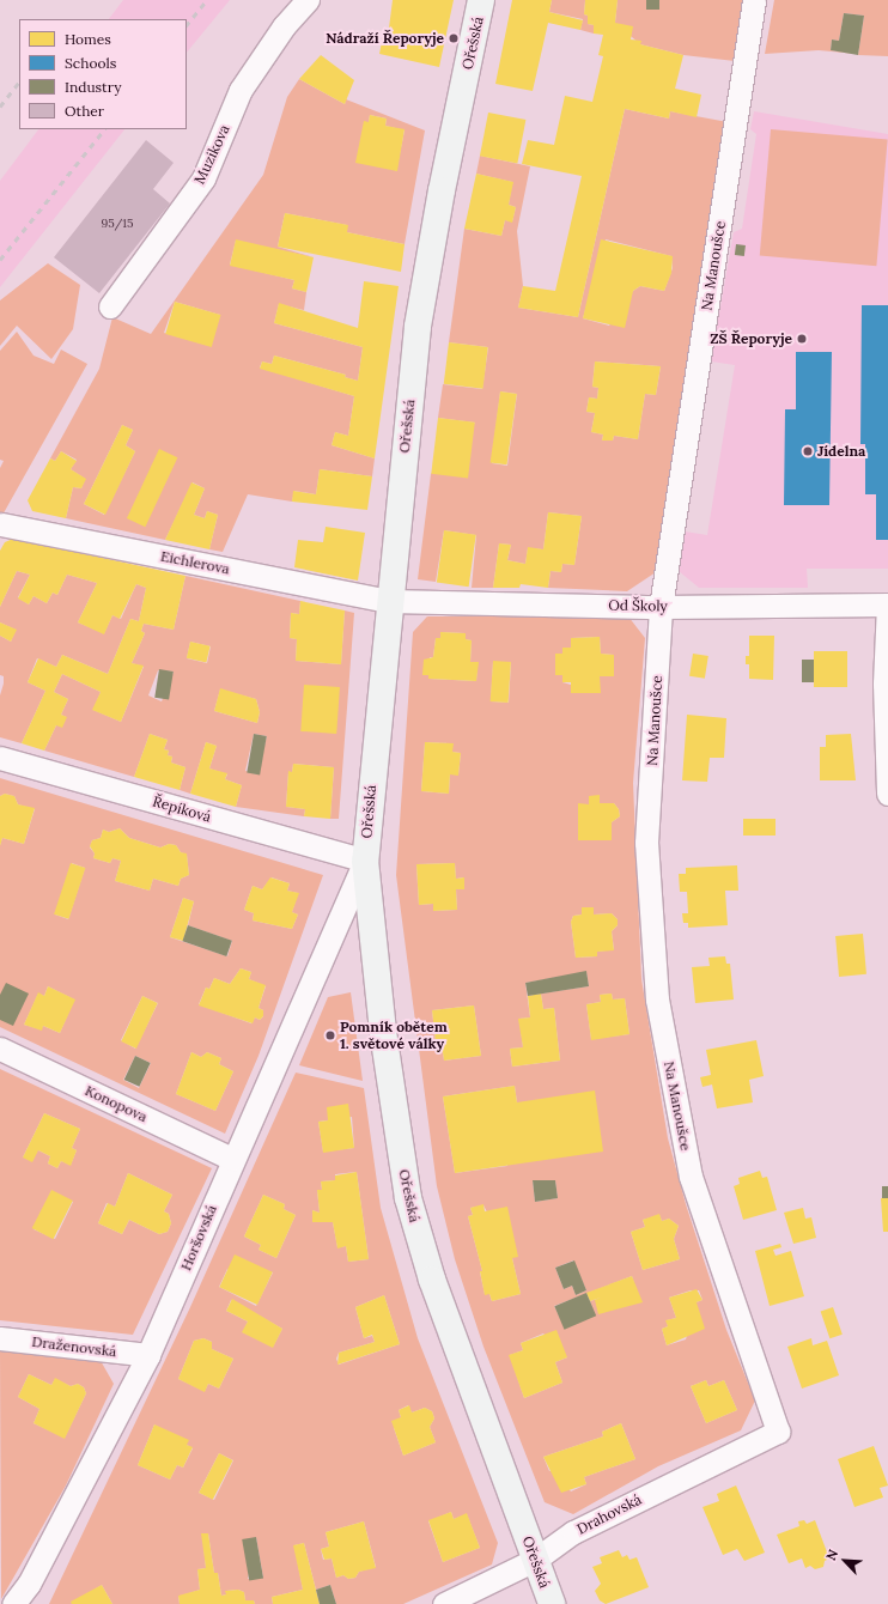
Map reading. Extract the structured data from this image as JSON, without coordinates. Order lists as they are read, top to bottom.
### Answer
{
  "streets": {
    "street": [
      "Ořešská",
      "Muzikova",
      "Na Manoušce",
      "Eichlerova",
      "Od Školy",
      "Řepíková",
      "Konopova",
      "Horšovská",
      "Draženovská",
      "Drahovská"
    ]
  },
  "crossings": [
    ["Ořešská", "Eichlerova"],
    ["Ořešská", "Od Školy"],
    ["Ořešská", "Řepíková"],
    ["Ořešská", "Horšovská"],
    ["Ořešská", "Drahovská"],
    ["Na Manoušce", "Od Školy"],
    ["Na Manoušce", "Drahovská"],
    ["Eichlerova", "Od Školy"],
    ["Řepíková", "Horšovská"],
    ["Konopova", "Horšovská"],
    ["Horšovská", "Draženovská"]
  ],
  "places": [
    "Nádraží Řeporyje",
    "ZŠ Řeporyje",
    "Jídelna",
    "Pomník obětem 1. světové války"
  ],
  "house_numbers": ["95/15"],
  "legend": [
    "Homes",
    "Schools",
    "Industry",
    "Other"
  ],
  "north": "top left"
}
